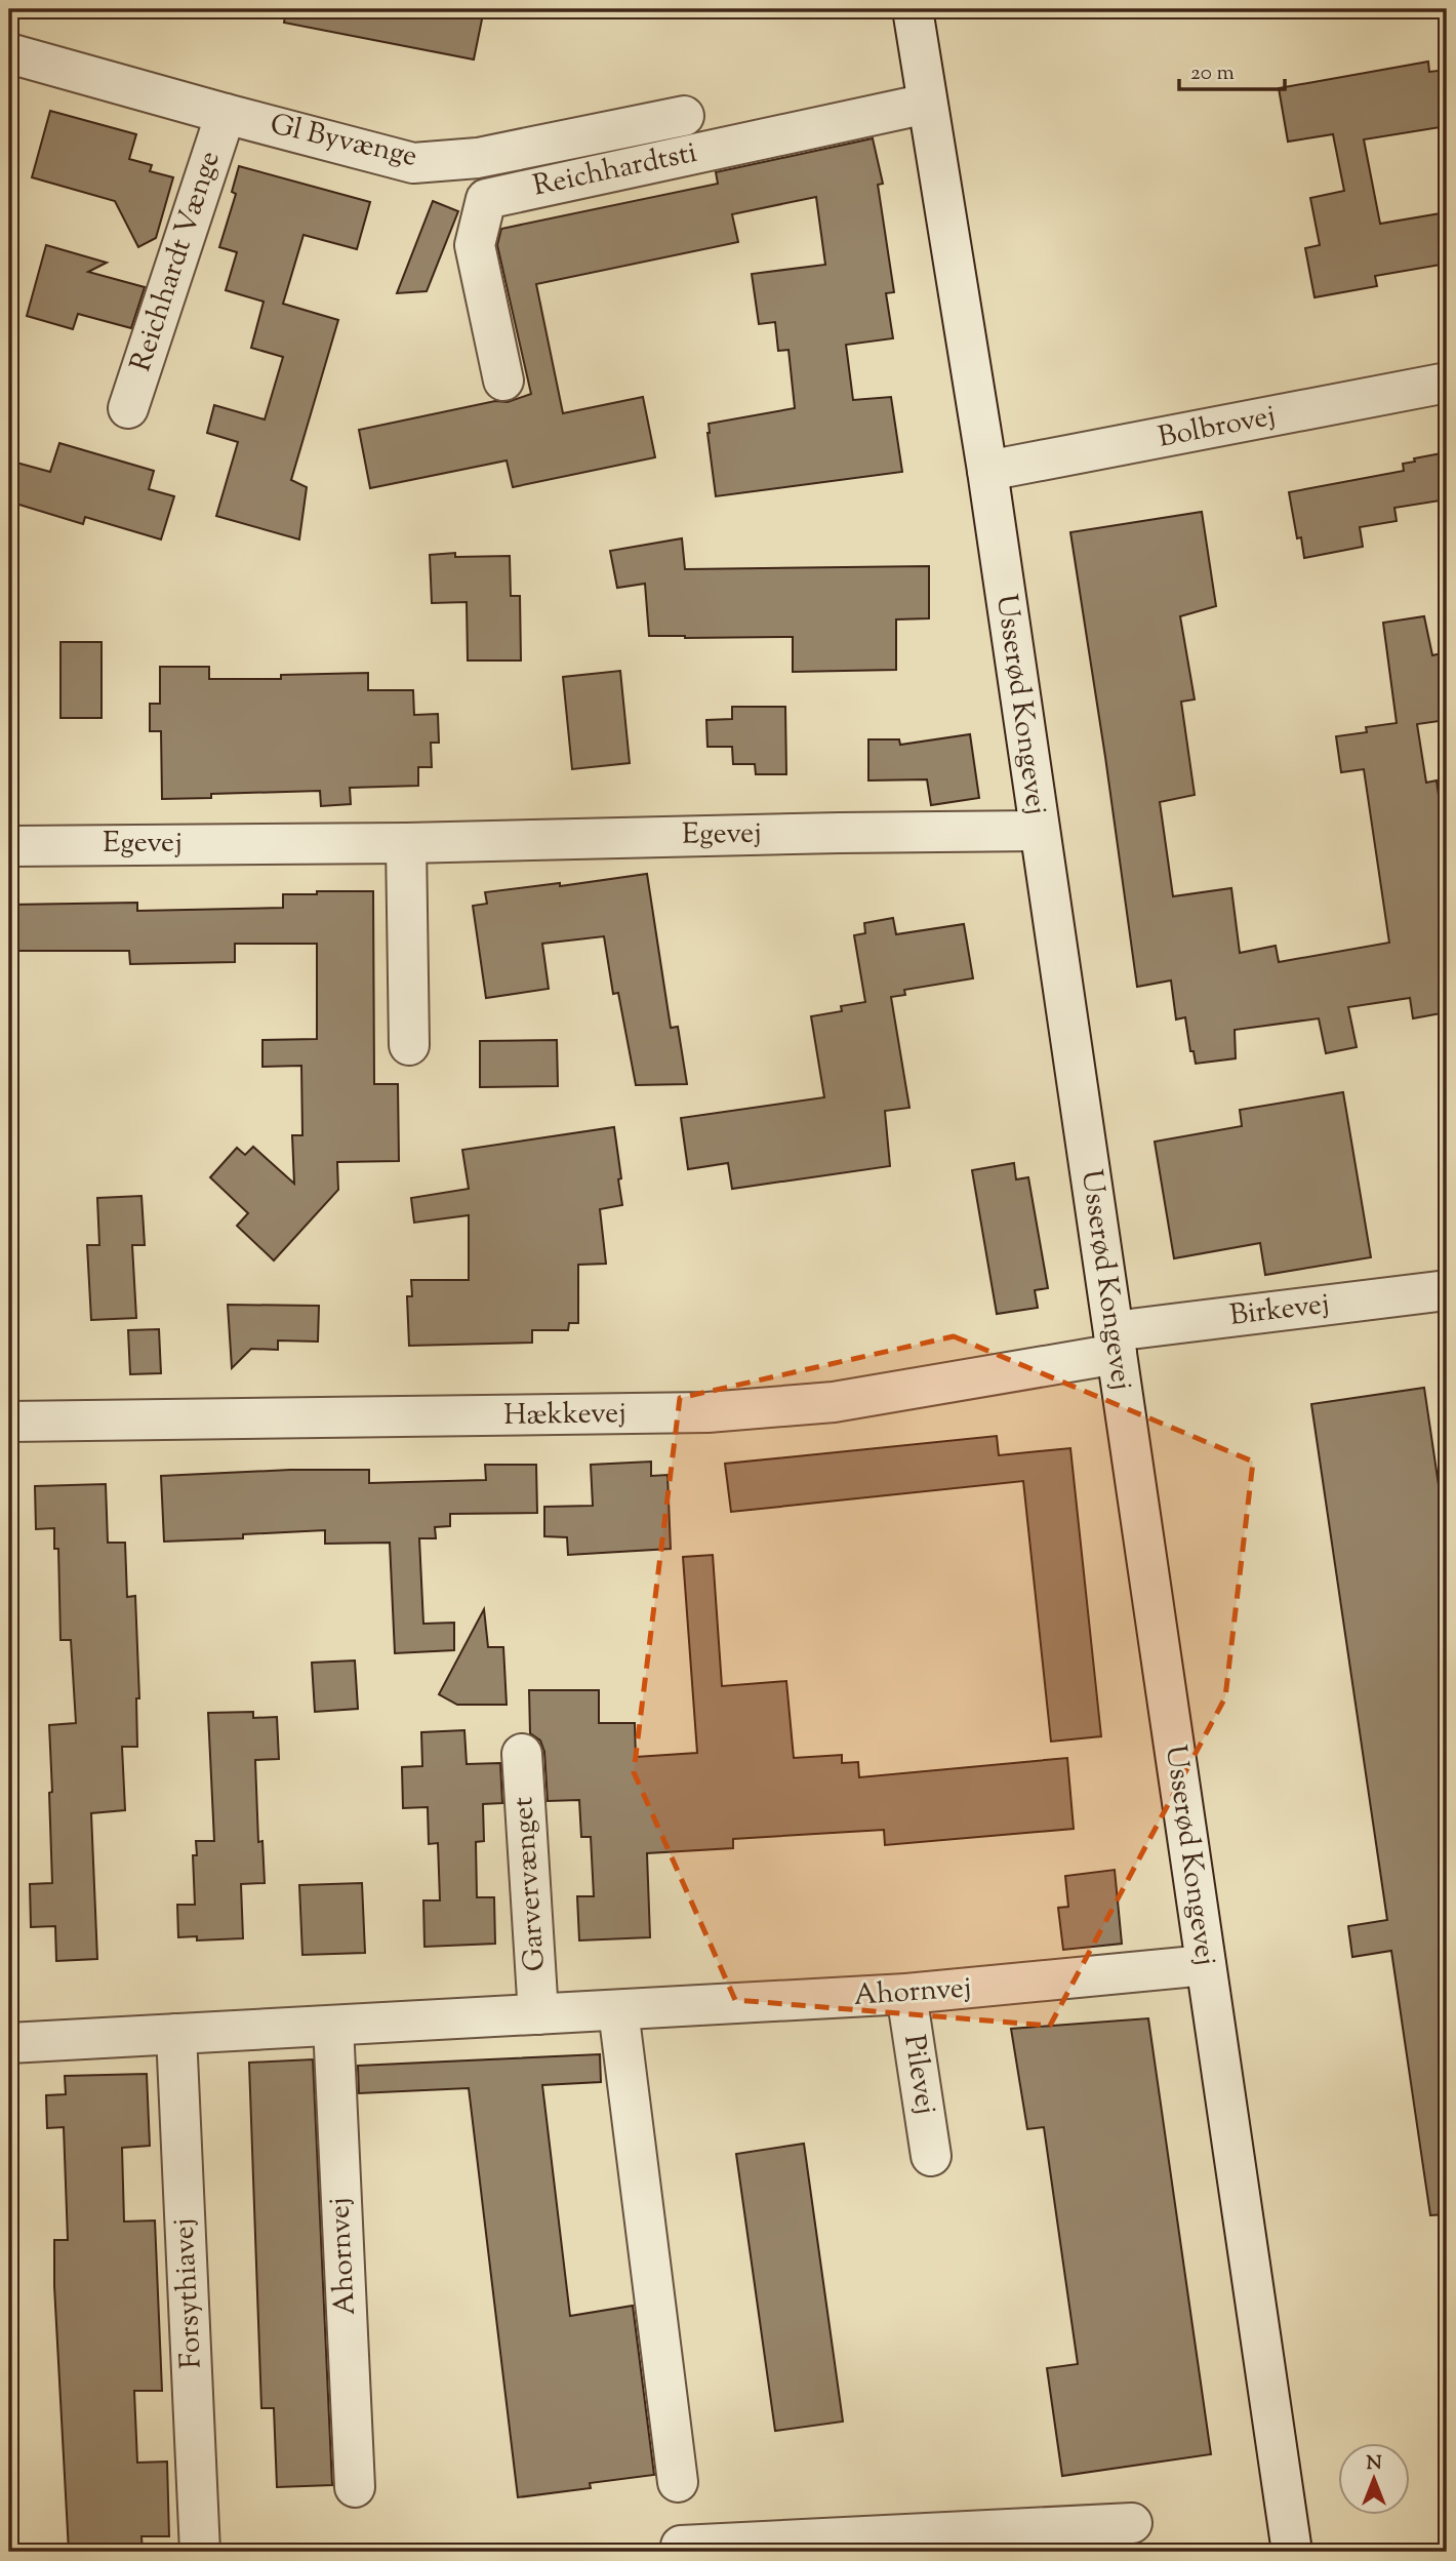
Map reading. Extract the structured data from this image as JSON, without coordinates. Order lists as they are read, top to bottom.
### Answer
{
  "streets": {
    "street": [
      "Gl Byvænge",
      "Reichhardtsti",
      "Reichhardt Vænge",
      "Bolbrovej",
      "Usserød Kongevej",
      "Egevej",
      "Birkevej",
      "Hækkevej",
      "Garvervænget",
      "Ahornvej",
      "Pilevej",
      "Forsythiavej"
    ]
  },
  "crossings": [
    ["Gl Byvænge", "Reichhardt Vænge"],
    ["Reichhardtsti", "Usserød Kongevej"],
    ["Bolbrovej", "Usserød Kongevej"],
    ["Usserød Kongevej", "Egevej"],
    ["Usserød Kongevej", "Birkevej"],
    ["Usserød Kongevej", "Hækkevej"],
    ["Usserød Kongevej", "Ahornvej"],
    ["Birkevej", "Hækkevej"],
    ["Garvervænget", "Ahornvej"],
    ["Ahornvej", "Pilevej"],
    ["Ahornvej", "Forsythiavej"]
  ],
  "scale_bar": "20 m",
  "north": "top"
}
